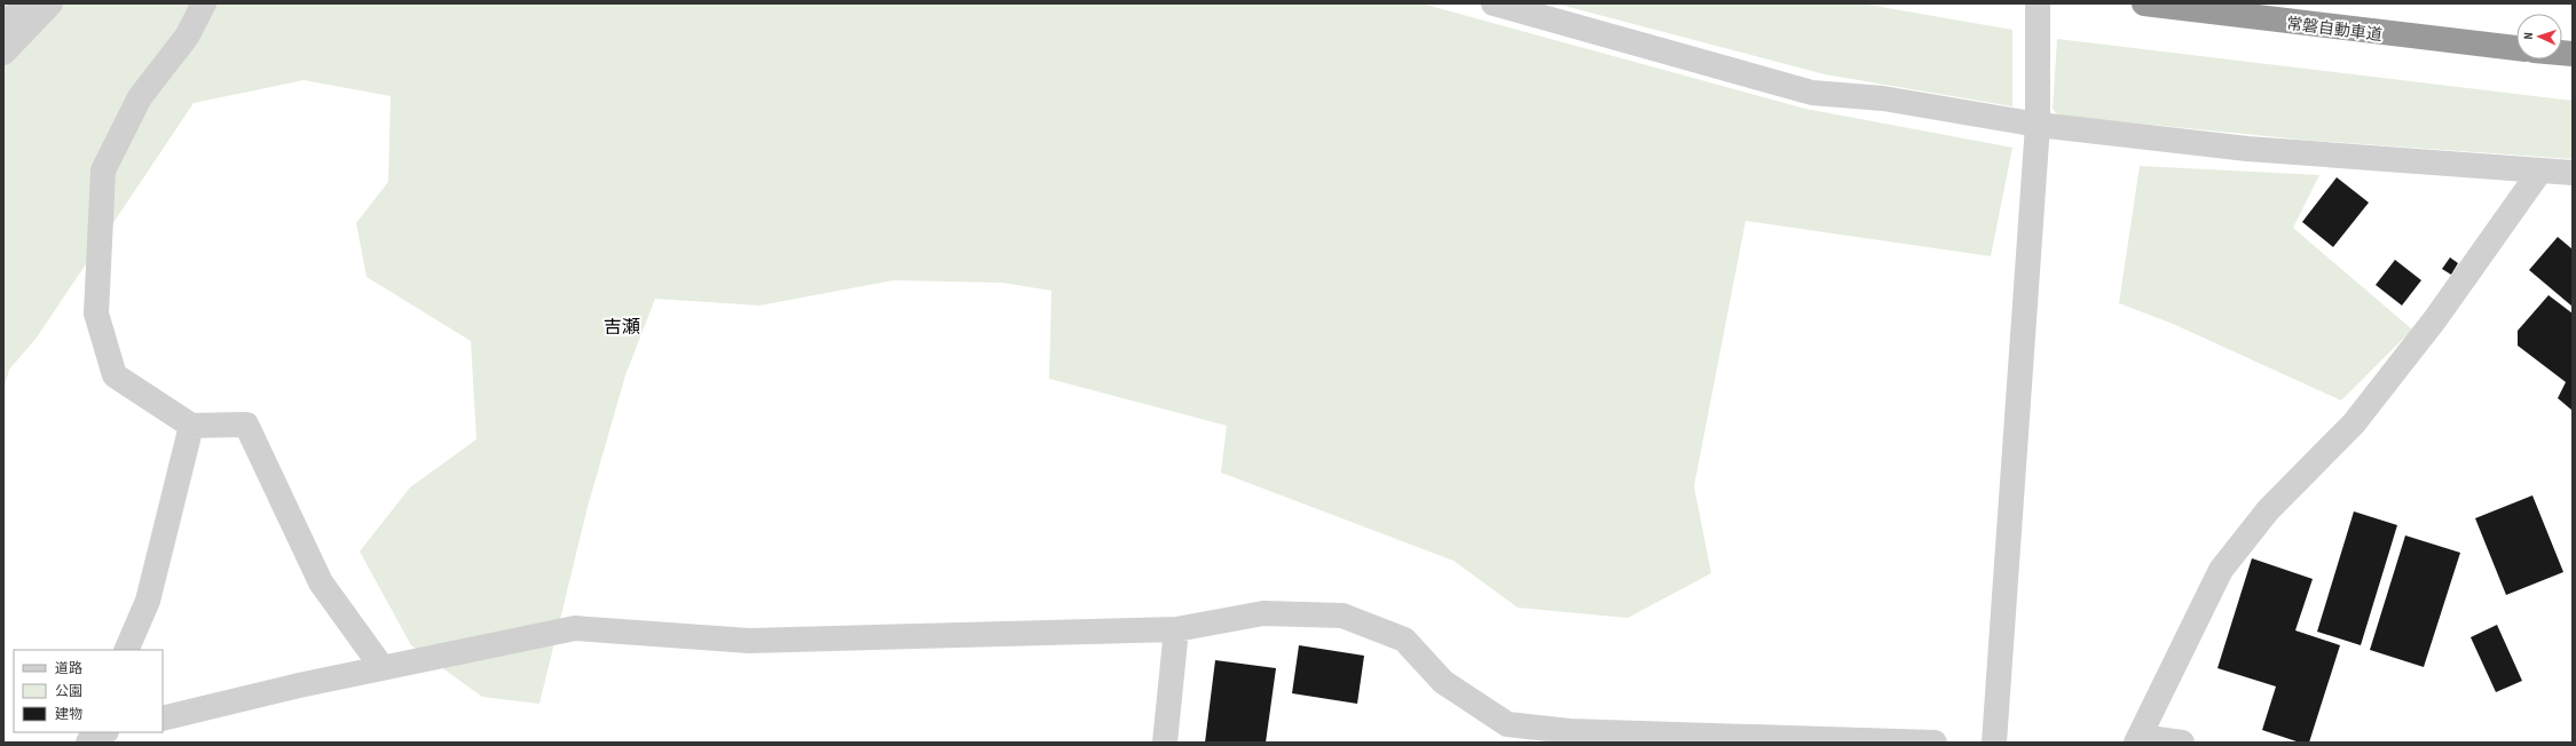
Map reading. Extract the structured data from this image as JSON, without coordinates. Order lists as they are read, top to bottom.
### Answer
{
  "streets": {
    "highway": ["常磐自動車道"]
  },
  "districts": ["吉瀬"],
  "legend": ["道路", "公園", "建物"],
  "north": "left"
}
